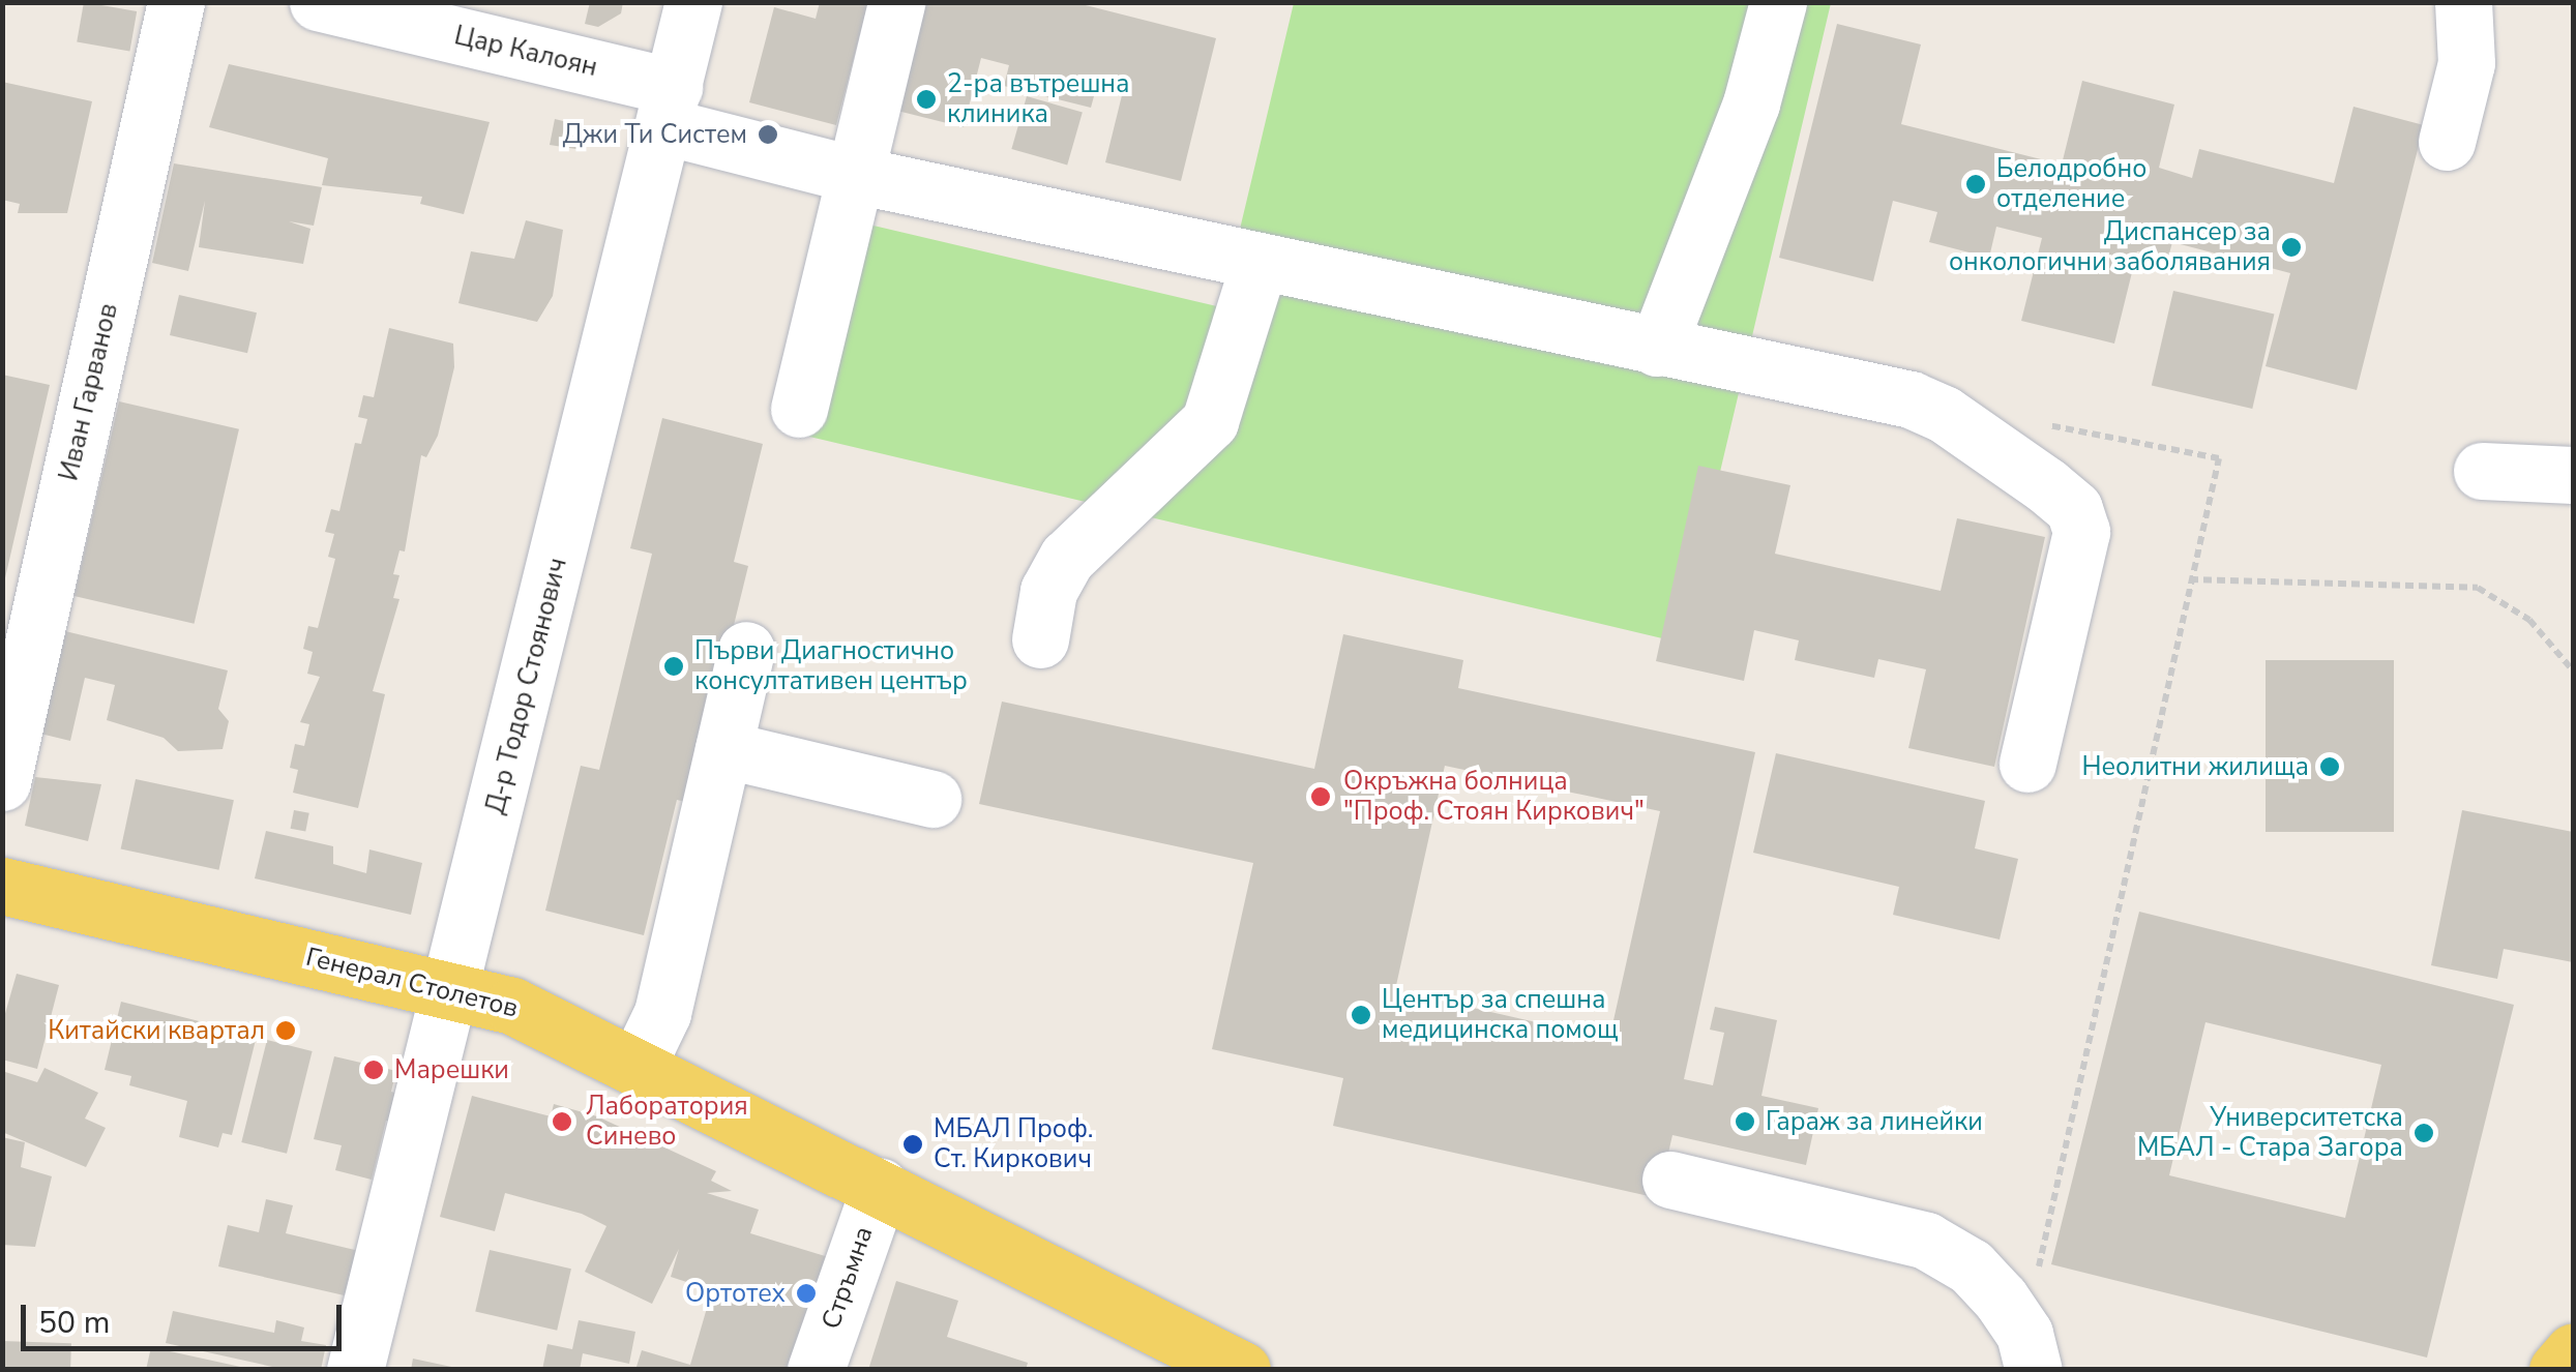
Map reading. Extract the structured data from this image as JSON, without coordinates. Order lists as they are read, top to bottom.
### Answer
{
  "streets": {
    "main road": ["Генерал Столетов"],
    "street": [
      "Цар Калоян",
      "Иван Гарванов",
      "Д-р Тодор Стоянович",
      "Стръмна"
    ]
  },
  "crossings": [
    ["Цар Калоян", "Д-р Тодор Стоянович"],
    ["Д-р Тодор Стоянович", "Генерал Столетов"],
    ["Генерал Столетов", "Стръмна"]
  ],
  "places": [
    "2-ра вътрешна клиника",
    "Джи Ти Систем",
    "Белодробно отделение",
    "Диспансер за онкологични заболявания",
    "Първи Диагностично консултативен център",
    "Неолитни жилища",
    "Окръжна болница \"Проф. Стоян Киркович\"",
    "Център за спешна медицинска помощ",
    "Китайски квартал",
    "Марешки",
    "Лаборатория Синево",
    "Гараж за линейки",
    "Университетска МБАЛ - Стара Загора",
    "МБАЛ Проф. Ст. Киркович",
    "Ортотех"
  ],
  "scale_bar": "50 m"
}
